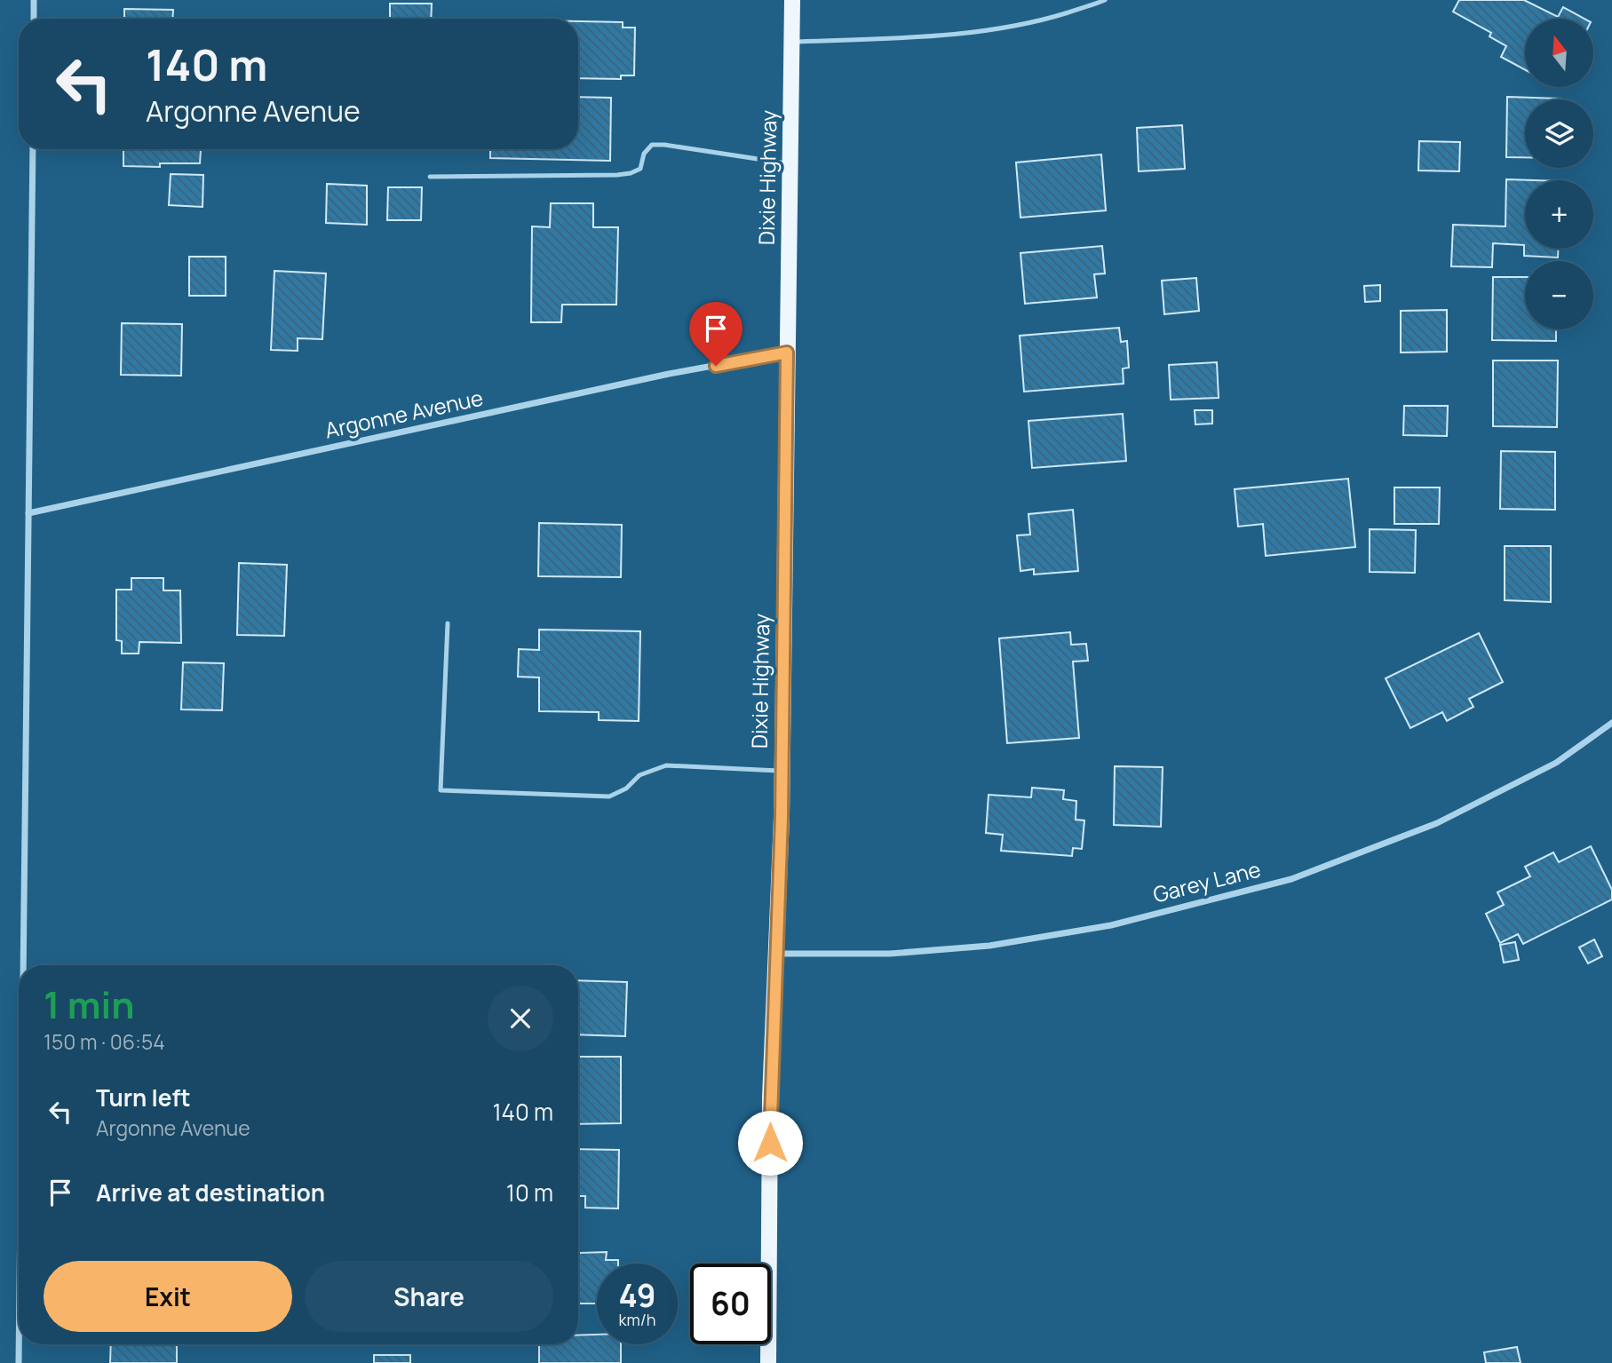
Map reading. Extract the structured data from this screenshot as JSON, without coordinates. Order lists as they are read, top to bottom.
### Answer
{
  "streets": {
    "main road": ["Dixie Highway"],
    "street": ["Argonne Avenue", "Garey Lane"]
  },
  "crossings": [
    ["Dixie Highway", "Argonne Avenue"],
    ["Dixie Highway", "Garey Lane"]
  ],
  "north": "top",
  "page": {
    "map_buttons": ["+", "−"],
    "turn": ["140 m", "Argonne Avenue"],
    "heading": ["1 min", "150 m · 06:54"],
    "list": [
      {
        "name": "Turn left",
        "note": "Argonne Avenue",
        "value": "140 m"
      },
      {
        "name": "Arrive at destination",
        "value": "10 m"
      }
    ],
    "buttons": ["Exit", "Share"],
    "speed": "49 km/h",
    "limit": "60"
  }
}
